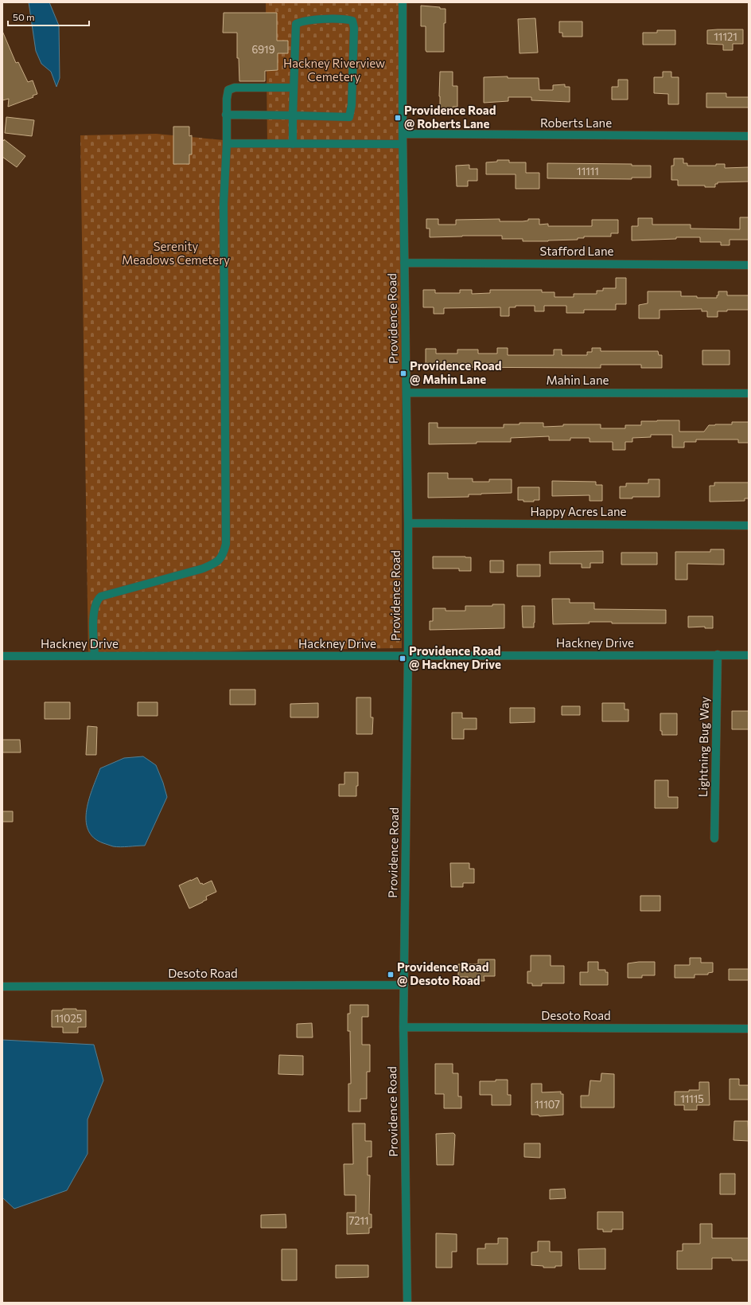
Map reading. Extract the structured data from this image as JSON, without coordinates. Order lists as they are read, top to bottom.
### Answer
{
  "streets": {
    "street": [
      "Roberts Lane",
      "Stafford Lane",
      "Providence Road",
      "Mahin Lane",
      "Happy Acres Lane",
      "Hackney Drive",
      "Lightning Bug Way",
      "Desoto Road"
    ]
  },
  "crossings": [
    ["Roberts Lane", "Providence Road"],
    ["Stafford Lane", "Providence Road"],
    ["Providence Road", "Mahin Lane"],
    ["Providence Road", "Happy Acres Lane"],
    ["Providence Road", "Hackney Drive"],
    ["Providence Road", "Desoto Road"],
    ["Hackney Drive", "Lightning Bug Way"]
  ],
  "parks": ["Hackney Riverview Cemetery", "Serenity Meadows Cemetery"],
  "places": {
    "transit": [
      "Providence Road @ Roberts Lane",
      "Providence Road @ Mahin Lane",
      "Providence Road @ Hackney Drive",
      "Providence Road @ Desoto Road"
    ]
  },
  "house_numbers": [
    "11121",
    "6919",
    "11111",
    "11025",
    "11115",
    "11107",
    "7211"
  ],
  "scale_bar": "50 m"
}
